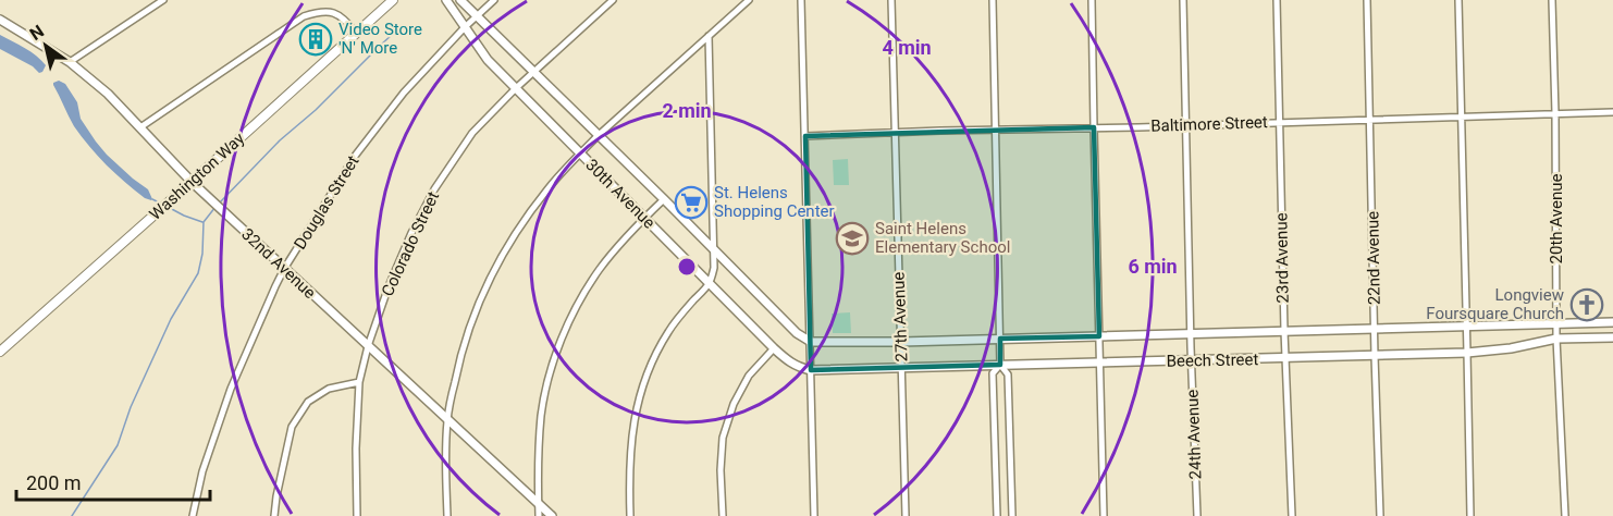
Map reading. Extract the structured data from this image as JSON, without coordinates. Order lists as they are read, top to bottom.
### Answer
{
  "streets": {
    "main road": ["Washington Way"],
    "street": [
      "Baltimore Street",
      "30th Avenue",
      "Douglas Street",
      "20th Avenue",
      "Colorado Street",
      "23rd Avenue",
      "22nd Avenue",
      "32nd Avenue",
      "27th Avenue",
      "Beech Street",
      "24th Avenue"
    ]
  },
  "crossings": [
    ["Baltimore Street", "20th Avenue"],
    ["Baltimore Street", "23rd Avenue"],
    ["Baltimore Street", "22nd Avenue"],
    ["Baltimore Street", "27th Avenue"],
    ["Baltimore Street", "24th Avenue"],
    ["Washington Way", "32nd Avenue"],
    ["30th Avenue", "Douglas Street"],
    ["30th Avenue", "Colorado Street"],
    ["30th Avenue", "Beech Street"],
    ["Douglas Street", "32nd Avenue"],
    ["20th Avenue", "Beech Street"],
    ["Colorado Street", "32nd Avenue"],
    ["23rd Avenue", "Beech Street"],
    ["22nd Avenue", "Beech Street"],
    ["27th Avenue", "Beech Street"],
    ["Beech Street", "24th Avenue"]
  ],
  "places": {
    "building": ["Video Store 'N' More"],
    "supermarket": ["St. Helens Shopping Center"],
    "school or university": ["Saint Helens Elementary School"],
    "church": ["Longview Foursquare Church"]
  },
  "scale_bar": "200 m",
  "north": "top left",
  "rings": ["4 min", "2 min", "6 min"]
}
